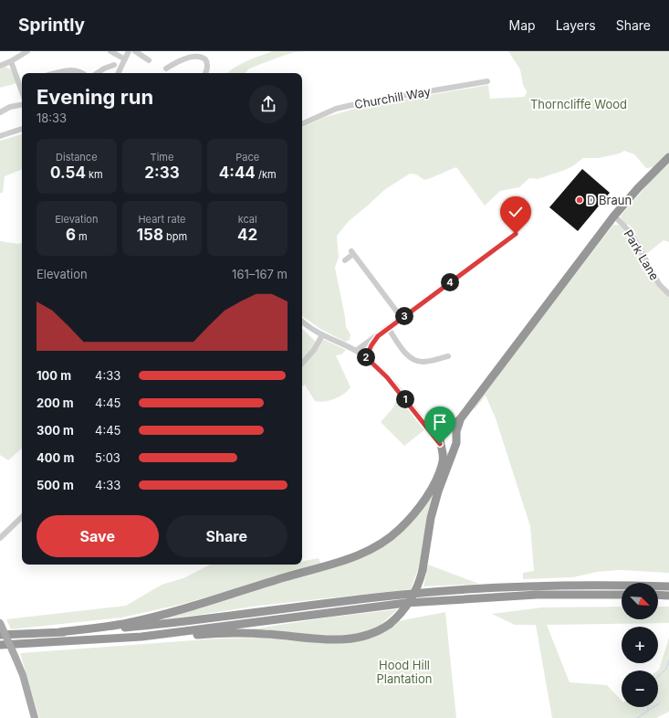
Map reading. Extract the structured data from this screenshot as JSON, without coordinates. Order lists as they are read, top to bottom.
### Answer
{
  "streets": {
    "street": ["Churchill Way", "Park Lane"]
  },
  "parks": ["Thorncliffe Wood", "Hood Hill Plantation"],
  "places": ["D Braun"],
  "north": "bottom right",
  "page": {
    "header": "Sprintly",
    "nav": ["Map", "Layers", "Share"],
    "heading": ["Evening run", "18:33"],
    "stats": [
      ["Distance", "0.54 km"],
      ["Time", "2:33"],
      ["Pace", "4:44 /km"],
      ["Elevation", "6 m"],
      ["Heart rate", "158 bpm"],
      ["kcal", "42"]
    ],
    "chart": ["Elevation", "161–167 m"],
    "pins": [
      "4",
      "3",
      "2",
      "1"
    ],
    "list": [
      {
        "name": "100 m",
        "note": "4:33"
      },
      {
        "name": "200 m",
        "note": "4:45"
      },
      {
        "name": "300 m",
        "note": "4:45"
      },
      {
        "name": "400 m",
        "note": "5:03"
      },
      {
        "name": "500 m",
        "note": "4:33"
      }
    ],
    "buttons": ["Save", "Share"],
    "map_buttons": ["+", "−"]
  }
}
